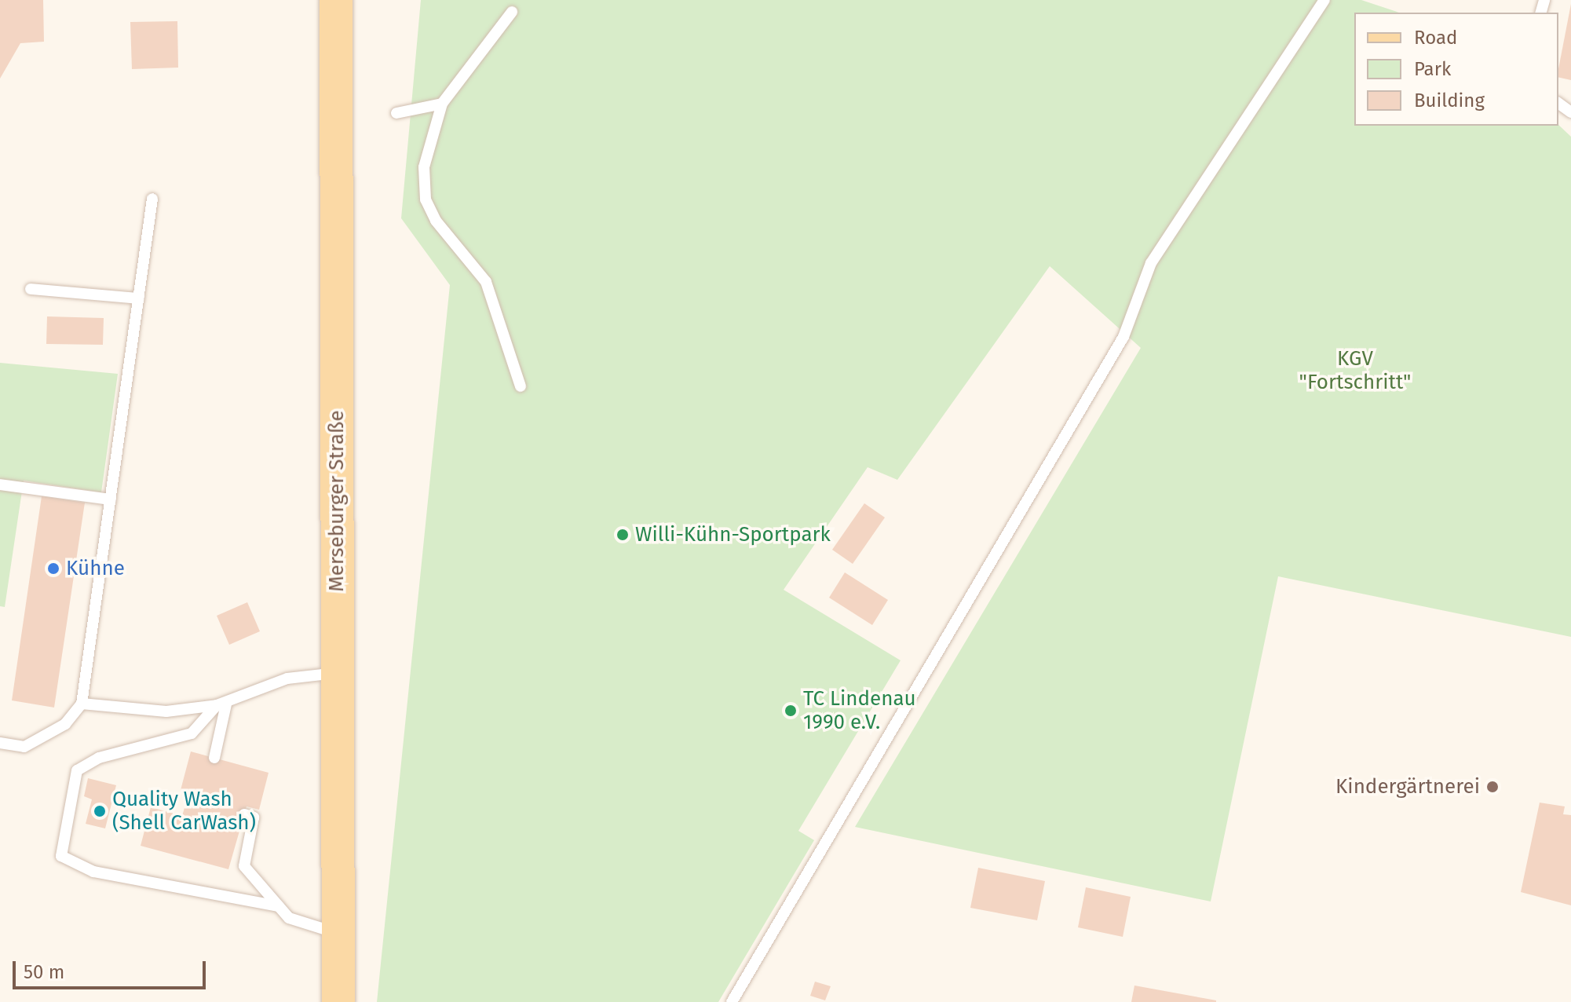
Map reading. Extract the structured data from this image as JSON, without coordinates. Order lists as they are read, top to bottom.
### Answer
{
  "streets": {
    "main road": ["Merseburger Straße"]
  },
  "parks": ["KGV \"Fortschritt\""],
  "places": [
    "Willi-Kühn-Sportpark",
    "Kühne",
    "TC Lindenau 1990 e.V.",
    "Kindergärtnerei",
    "Quality Wash (Shell CarWash)"
  ],
  "legend": ["Road", "Park", "Building"],
  "scale_bar": "50 m"
}
